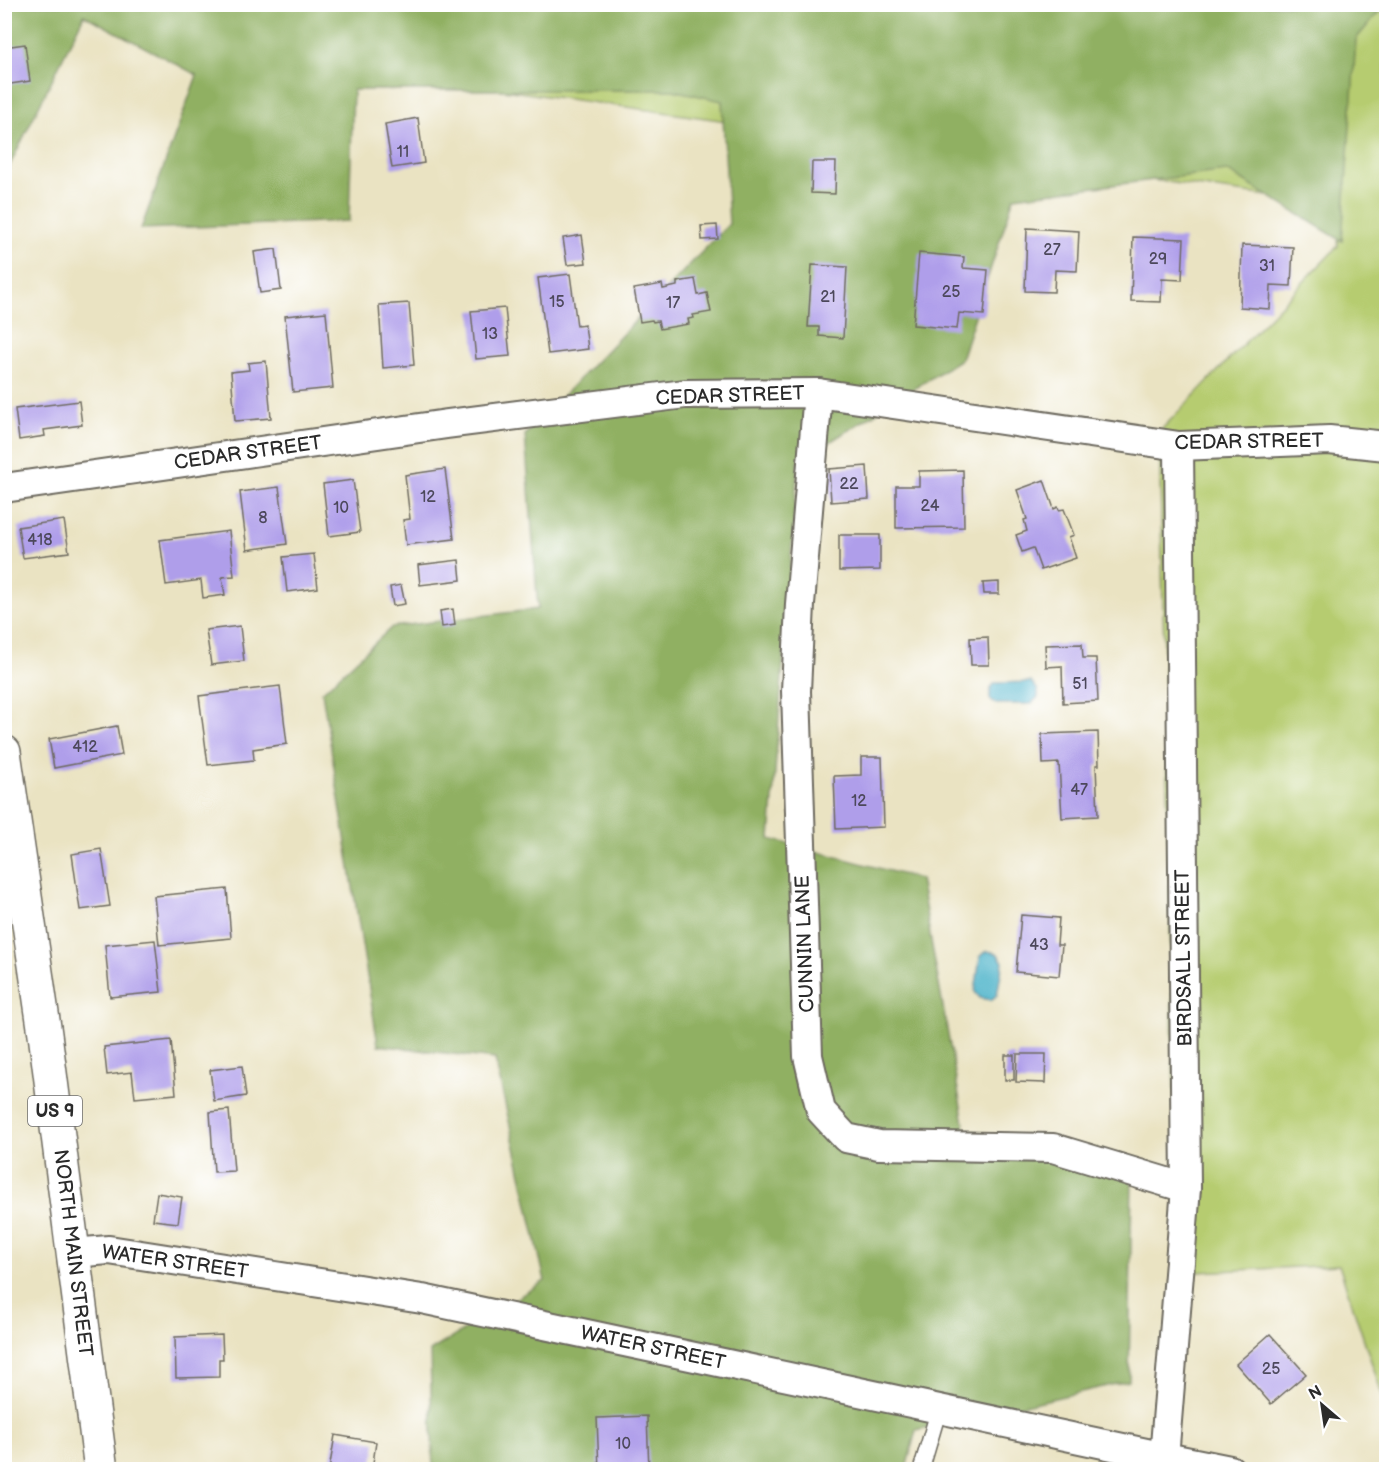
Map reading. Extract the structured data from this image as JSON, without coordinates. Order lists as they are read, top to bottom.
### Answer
{
  "streets": {
    "highway": ["US 9", "NORTH MAIN STREET"],
    "street": [
      "CEDAR STREET",
      "CUNNIN LANE",
      "BIRDSALL STREET",
      "WATER STREET"
    ]
  },
  "crossings": [
    ["CEDAR STREET", "CUNNIN LANE"],
    ["CEDAR STREET", "BIRDSALL STREET"],
    ["CUNNIN LANE", "BIRDSALL STREET"],
    ["BIRDSALL STREET", "WATER STREET"],
    ["NORTH MAIN STREET", "WATER STREET"]
  ],
  "house_numbers": [
    "11",
    "27",
    "29",
    "31",
    "25",
    "21",
    "15",
    "17",
    "13",
    "22",
    "12",
    "24",
    "10",
    "8",
    "418",
    "51",
    "412",
    "47",
    "12",
    "43",
    "25",
    "10"
  ],
  "north": "top left"
}
